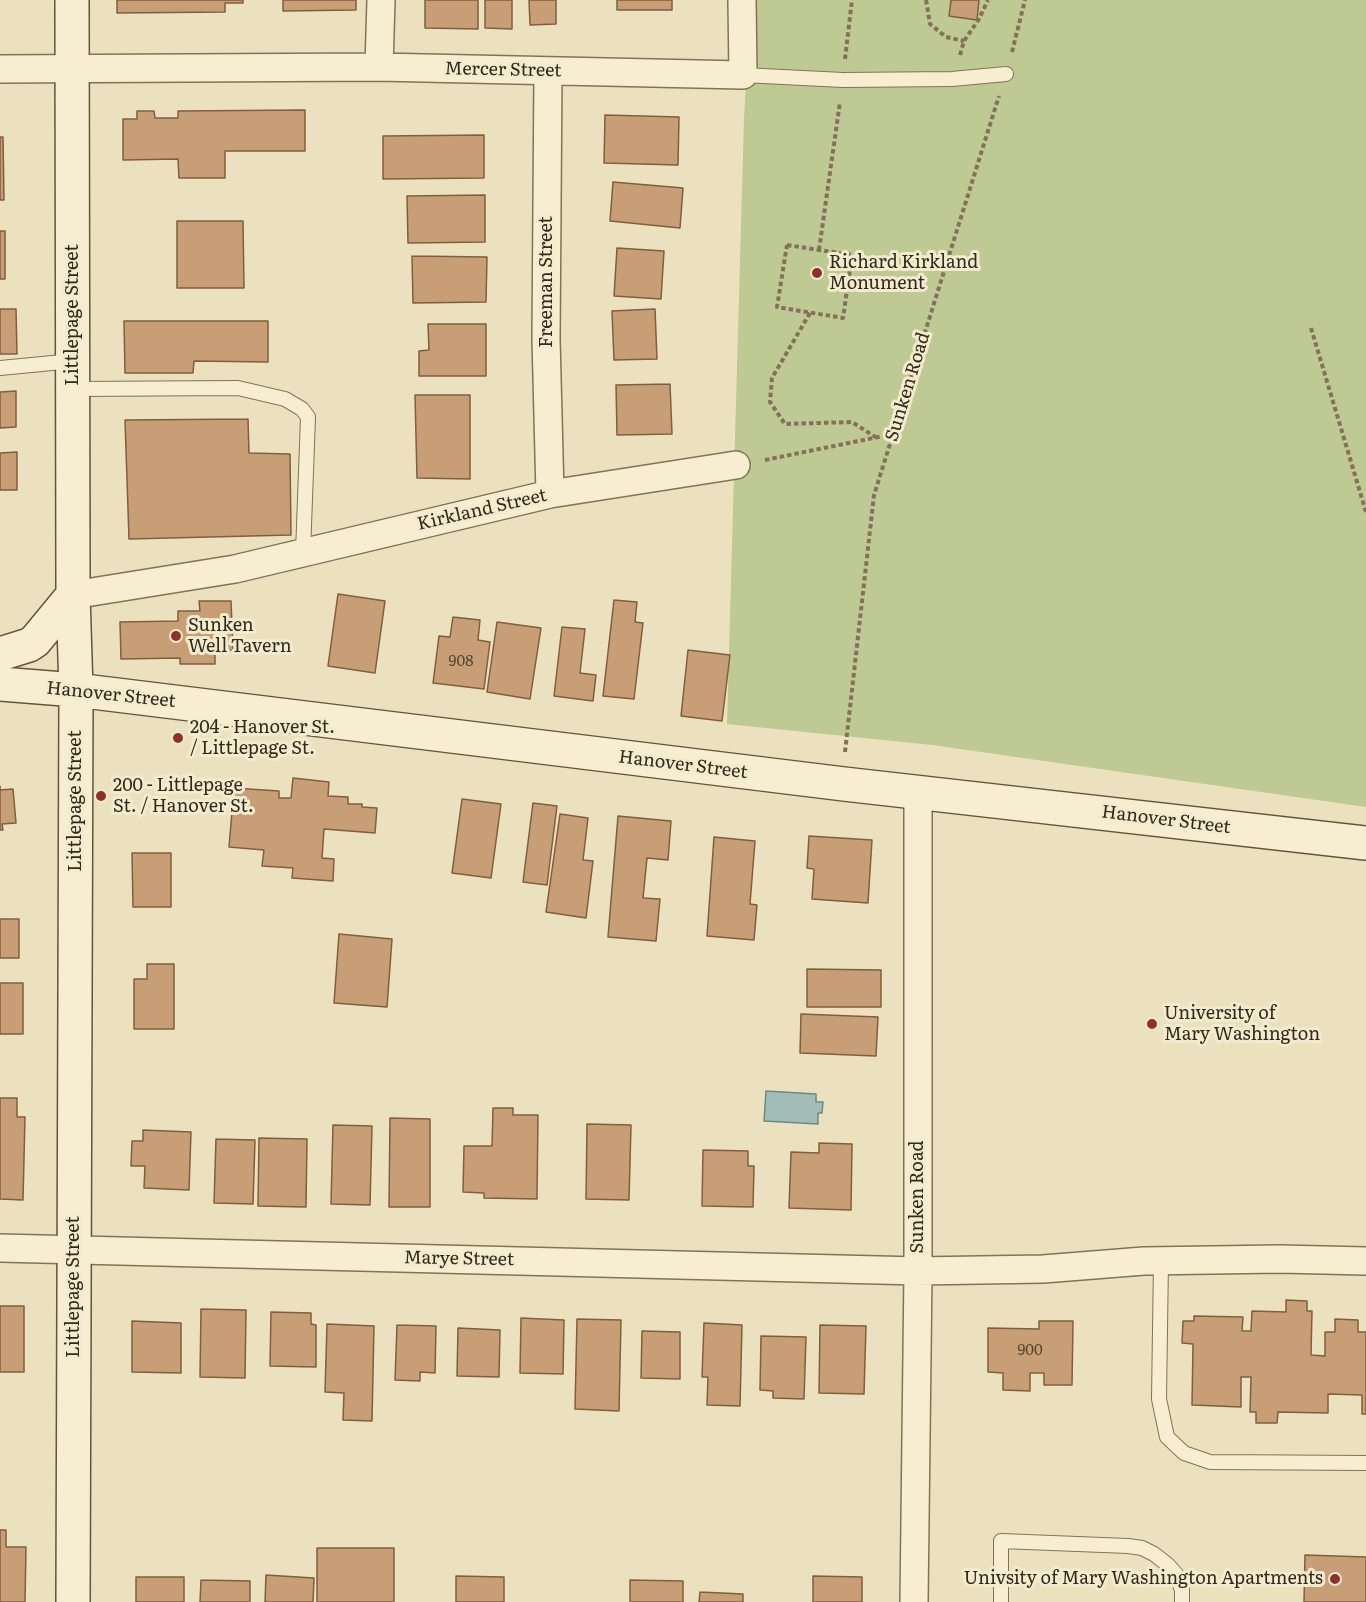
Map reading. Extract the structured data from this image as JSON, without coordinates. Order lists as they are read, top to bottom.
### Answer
{
  "streets": {
    "street": [
      "Mercer Street",
      "Freeman Street",
      "Littlepage Street",
      "Sunken Road",
      "Kirkland Street",
      "Hanover Street",
      "Marye Street"
    ]
  },
  "crossings": [
    ["Mercer Street", "Freeman Street"],
    ["Mercer Street", "Littlepage Street"],
    ["Mercer Street", "Sunken Road"],
    ["Freeman Street", "Kirkland Street"],
    ["Littlepage Street", "Kirkland Street"],
    ["Littlepage Street", "Hanover Street"],
    ["Littlepage Street", "Marye Street"],
    ["Sunken Road", "Hanover Street"],
    ["Sunken Road", "Marye Street"]
  ],
  "places": [
    "Richard Kirkland Monument",
    "Sunken Well Tavern",
    "204 - Hanover St. / Littlepage St.",
    "200 - Littlepage St. / Hanover St.",
    "University of Mary Washington",
    "Univsity of Mary Washington Apartments"
  ],
  "house_numbers": ["908", "900"]
}
